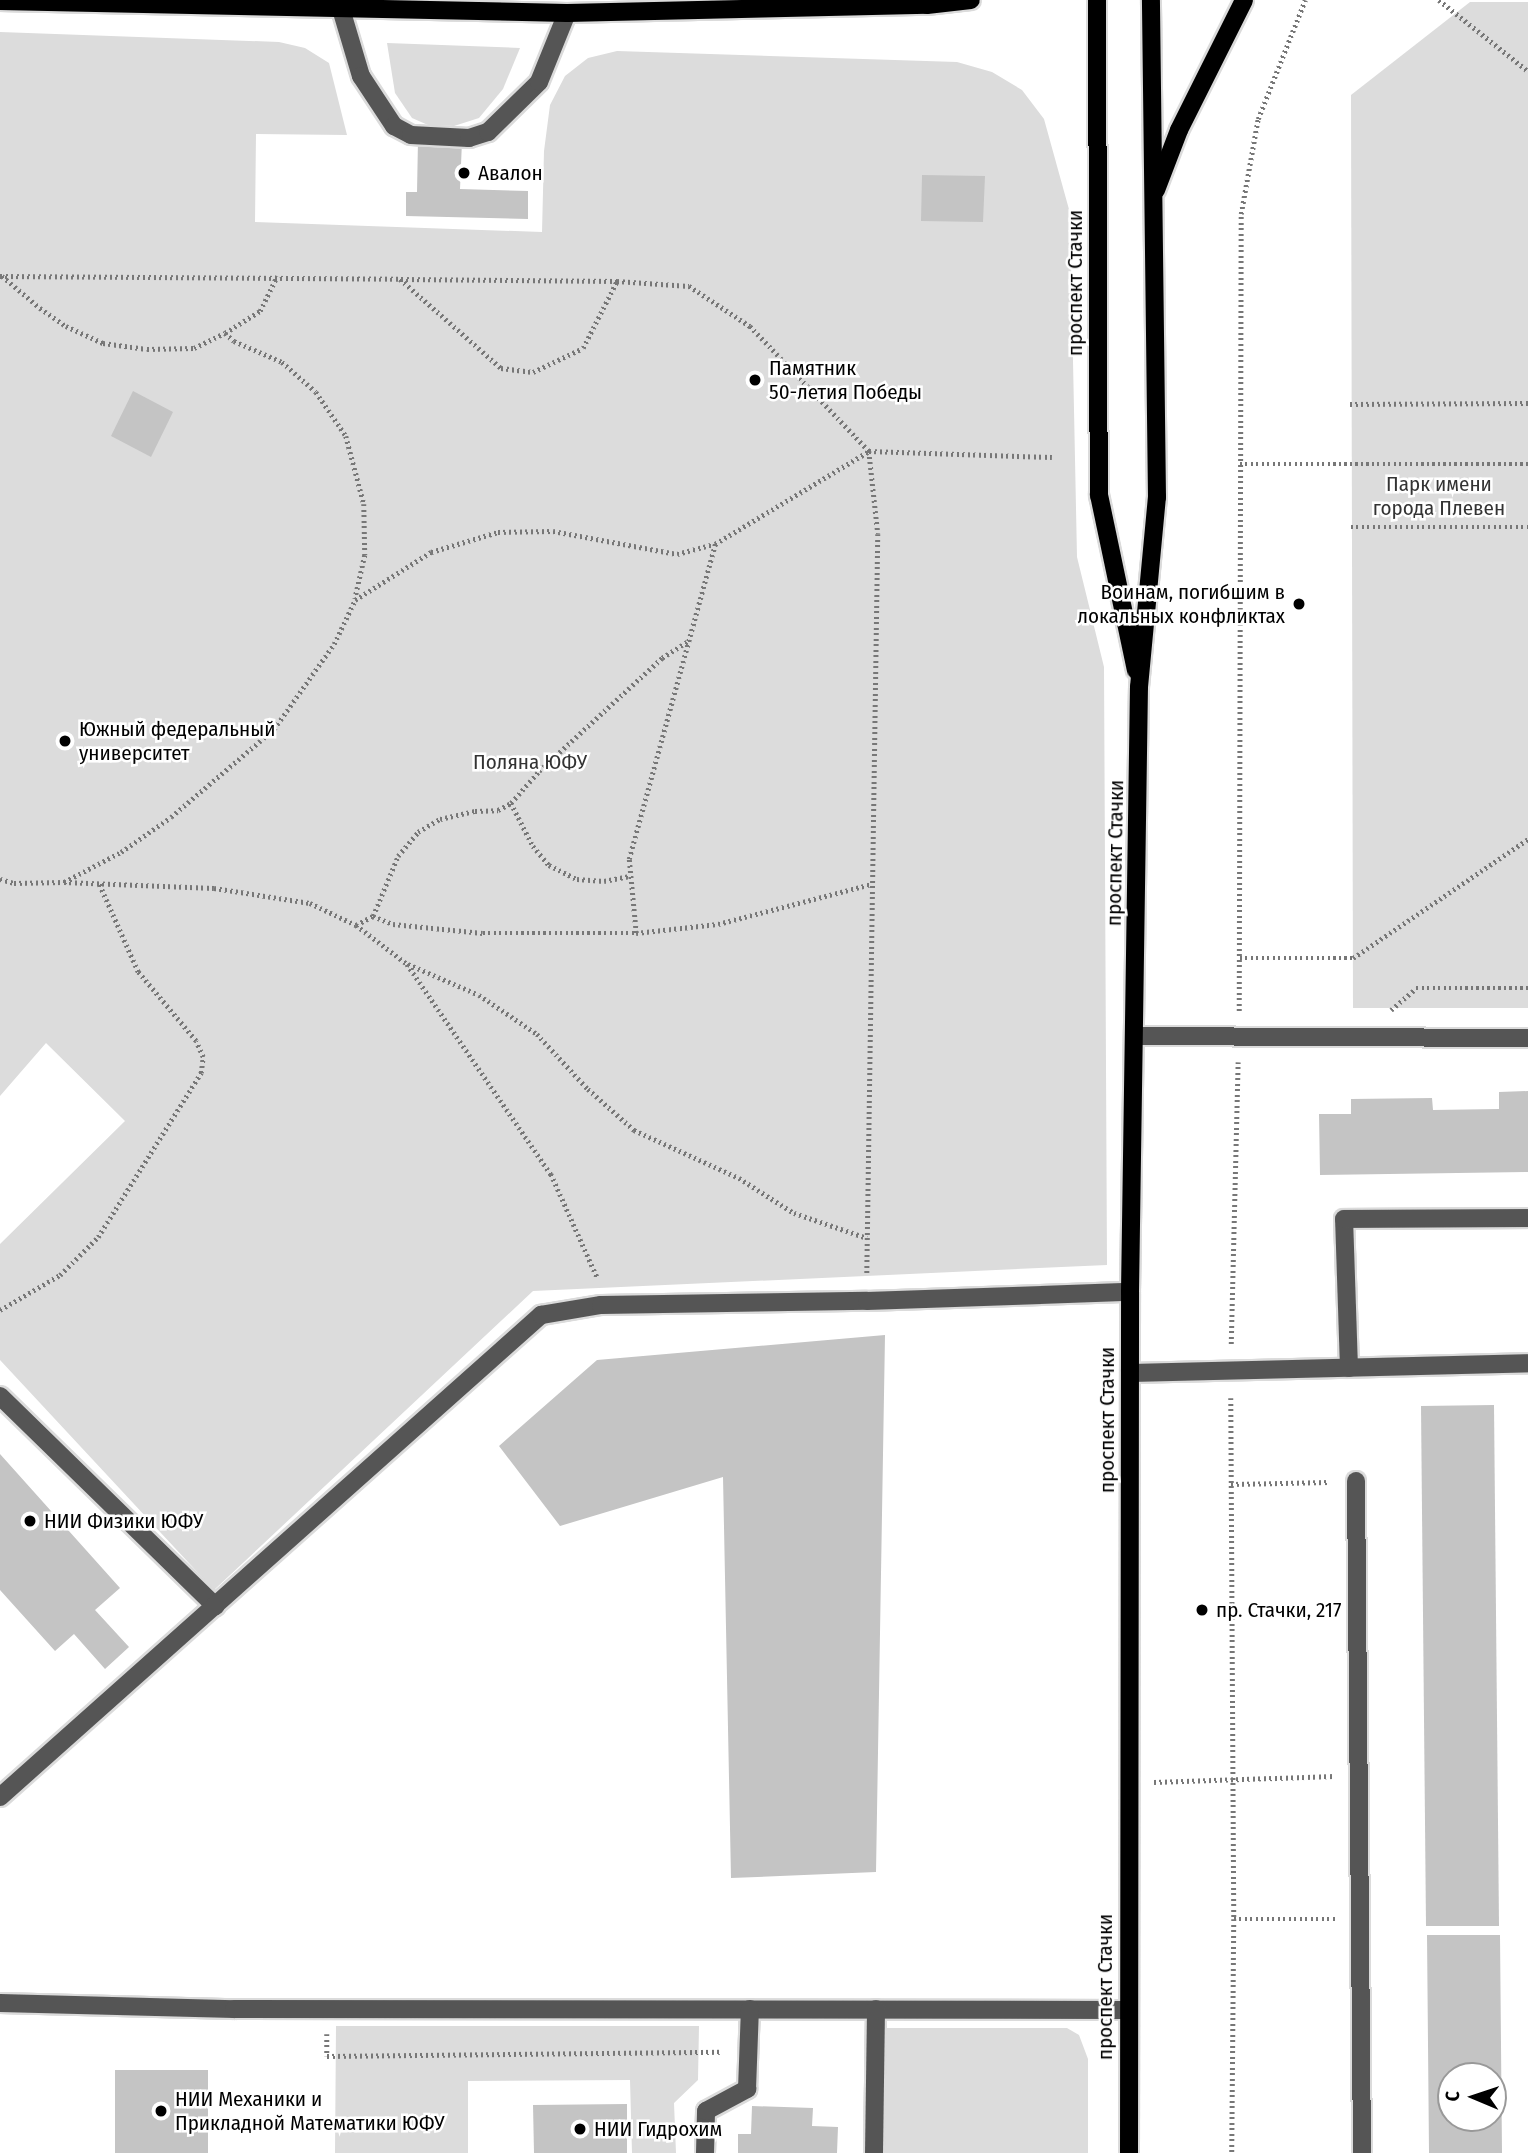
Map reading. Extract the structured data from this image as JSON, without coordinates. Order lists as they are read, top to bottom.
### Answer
{
  "streets": {
    "main road": ["проспект Стачки"]
  },
  "parks": ["Парк имени города Плевен", "Поляна ЮФУ"],
  "places": [
    "Авалон",
    "Памятник 50-летия Победы",
    "Воинам, погибшим в локальных конфликтах",
    "Южный федеральный университет",
    "НИИ Физики ЮФУ",
    "пр. Стачки, 217",
    "НИИ Механики и Прикладной Математики ЮФУ",
    "НИИ Гидрохим"
  ],
  "north": "left"
}
